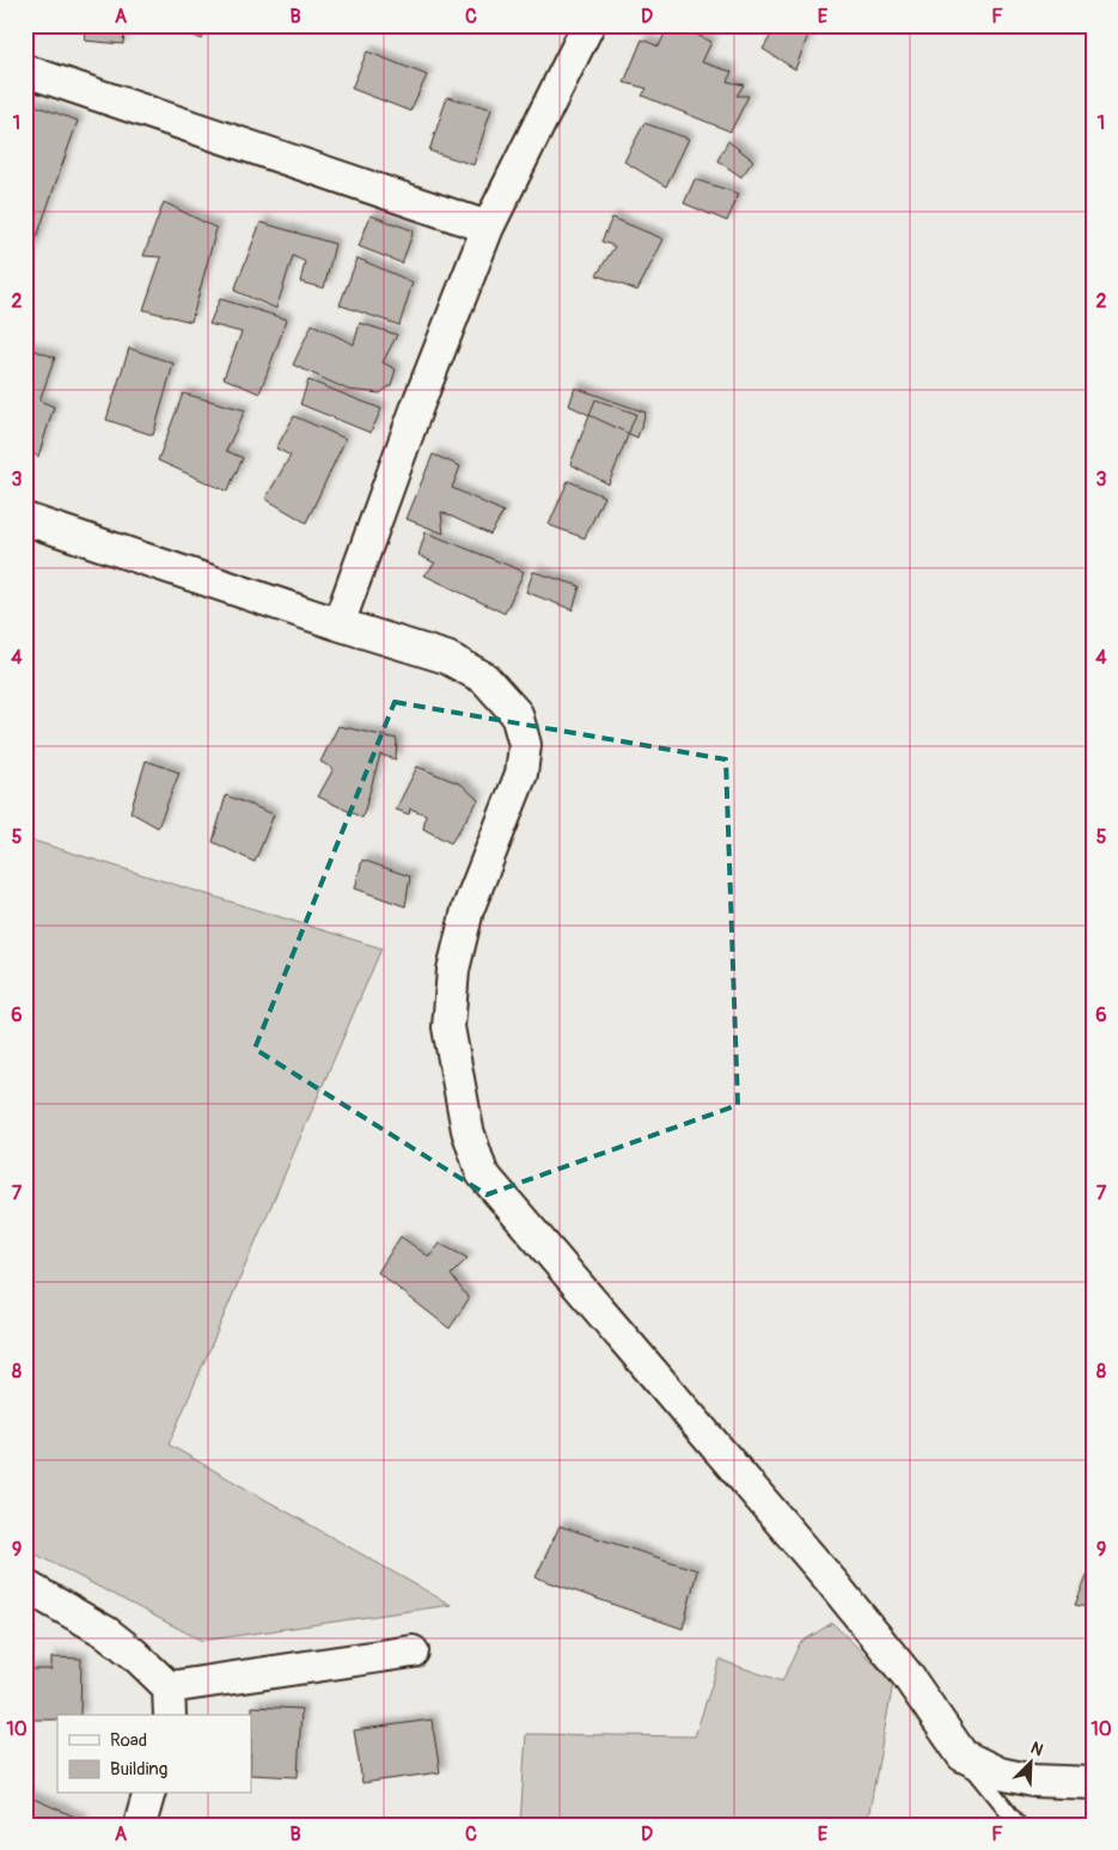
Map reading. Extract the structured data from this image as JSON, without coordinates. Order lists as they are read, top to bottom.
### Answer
{
  "legend": ["Road", "Building"],
  "north": "top right",
  "grid": {
    "columns": [
      "A",
      "B",
      "C",
      "D",
      "E",
      "F"
    ],
    "rows": [
      "1",
      "2",
      "3",
      "4",
      "5",
      "6",
      "7",
      "8",
      "9",
      "10"
    ]
  }
}
